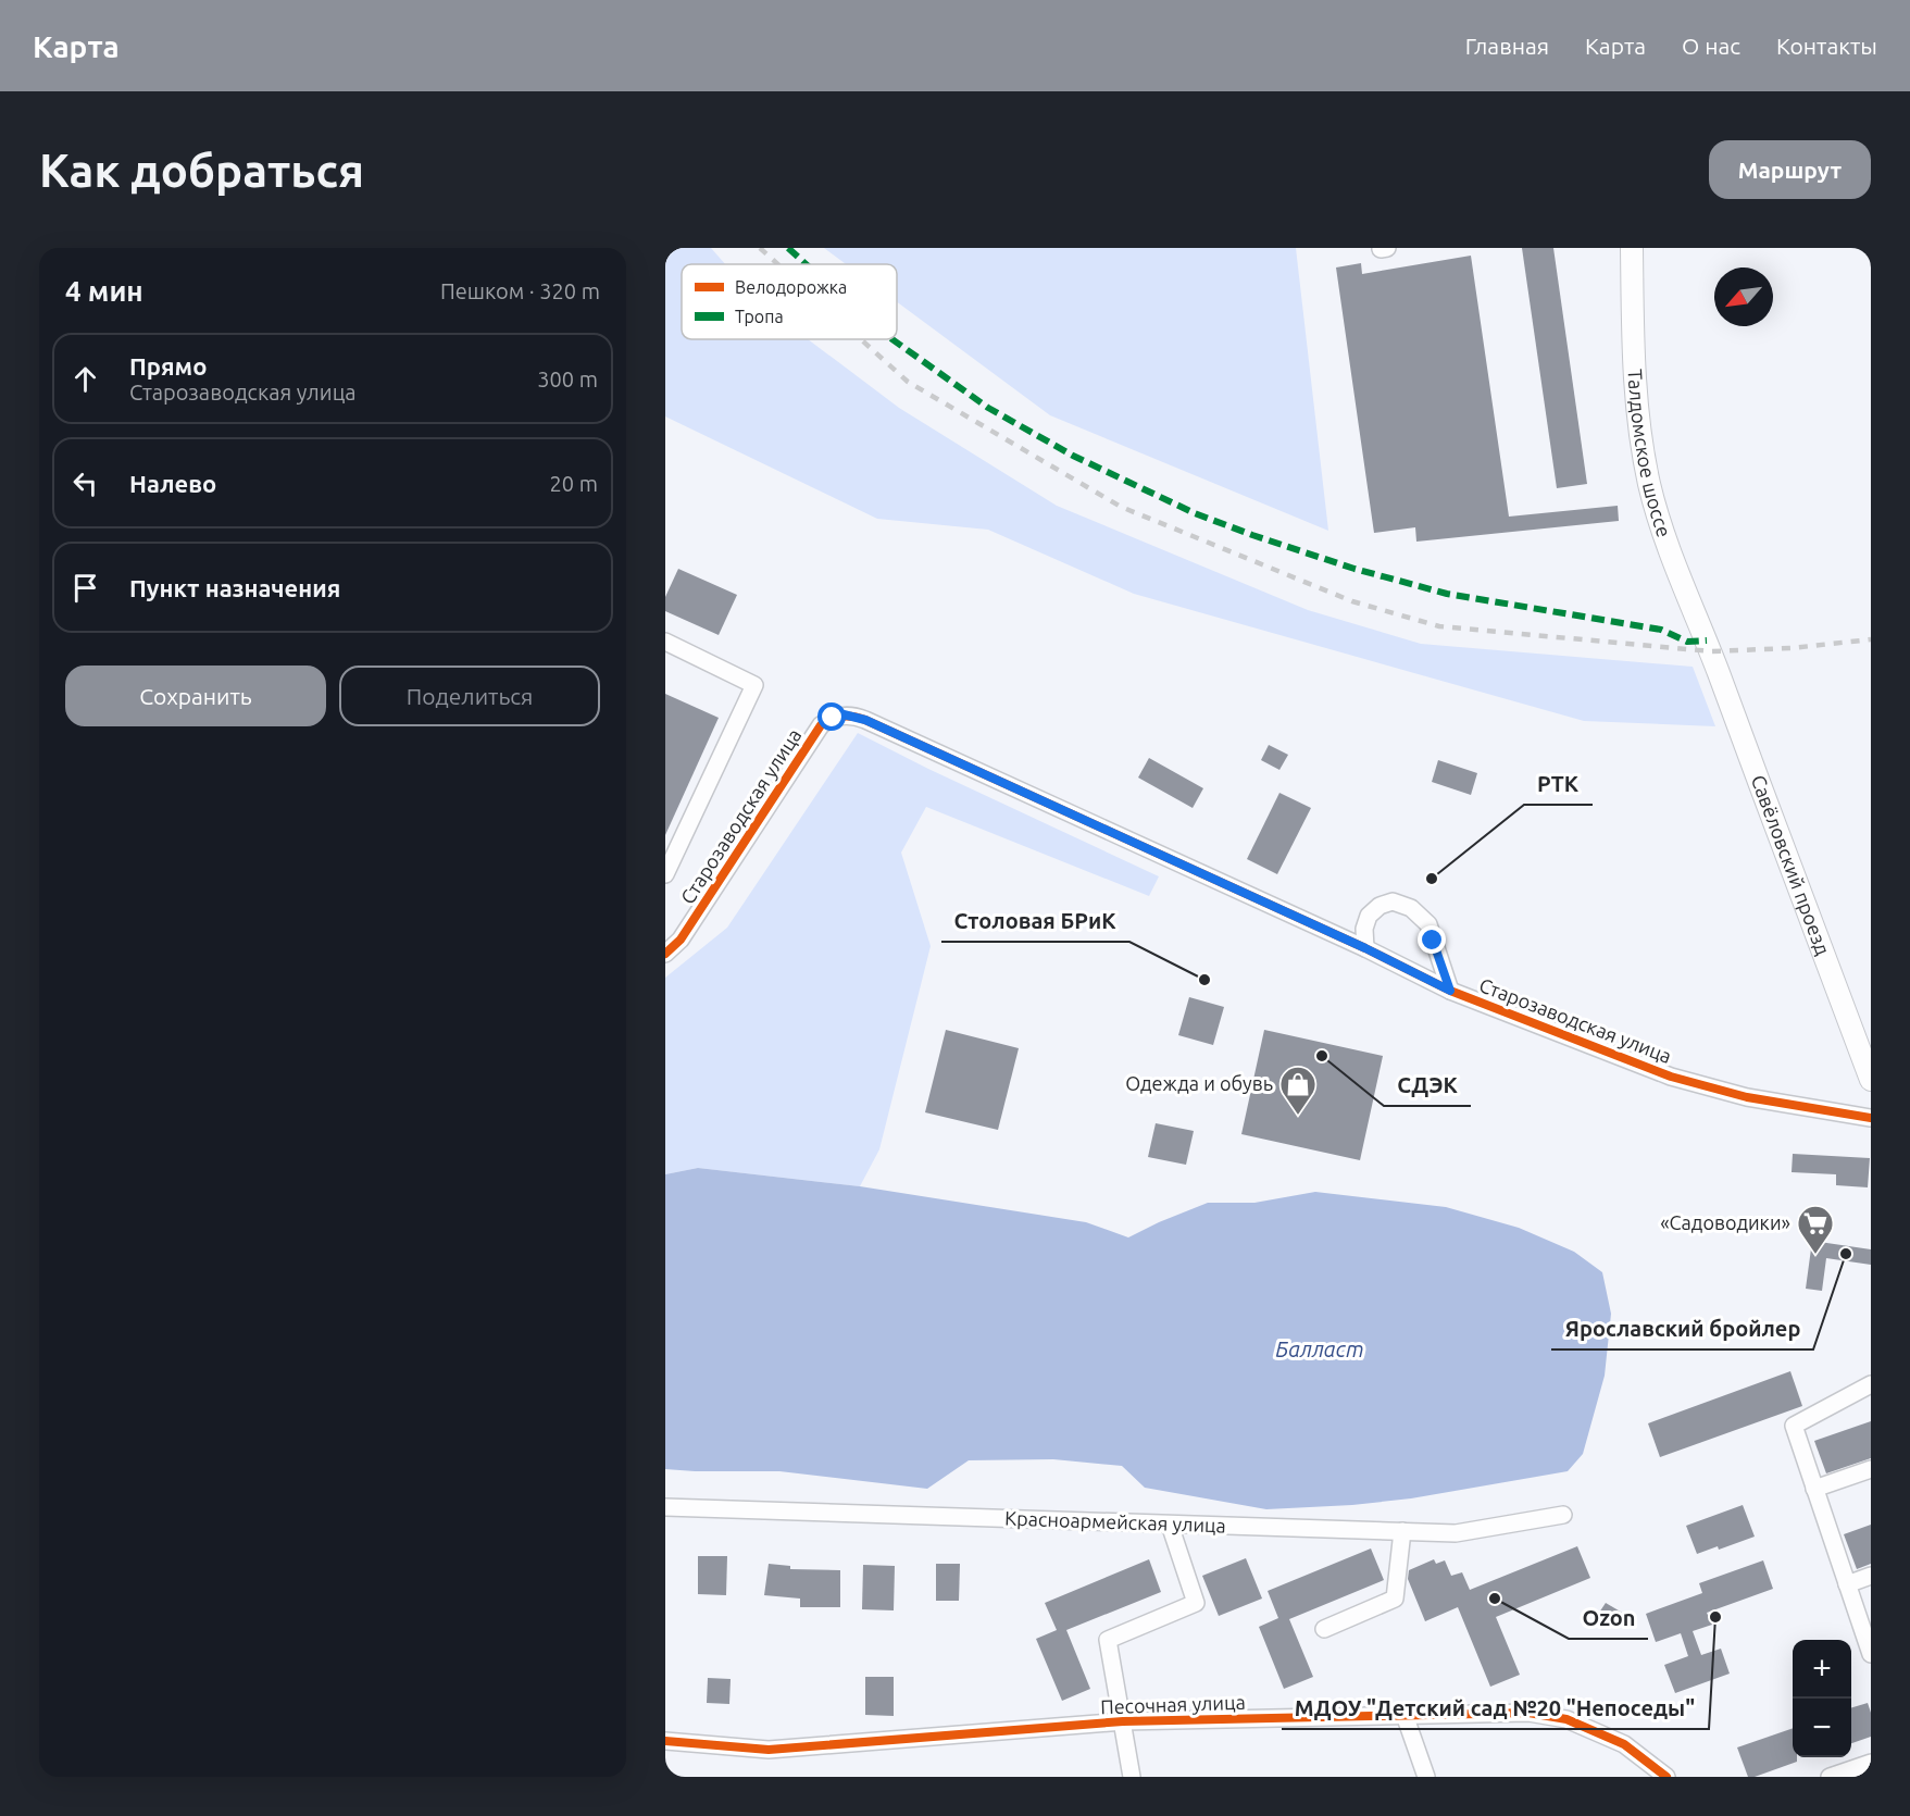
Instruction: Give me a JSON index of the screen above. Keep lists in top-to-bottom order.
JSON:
{
  "streets": {
    "main road": ["Талдомское шоссе", "Савёловский проезд"],
    "street": ["Старозаводская улица", "Красноармейская улица", "Песочная улица"]
  },
  "crossings": [
    ["Талдомское шоссе", "Савёловский проезд"]
  ],
  "water": ["Балласт"],
  "places": {
    "other": [
      "РТК",
      "Столовая БРиК",
      "СДЭК",
      "Ярославский бройлер",
      "Ozon",
      "МДОУ \"Детский сад №20 \"Непоседы\""
    ],
    "shop": ["Одежда и обувь"],
    "supermarket": ["«Садоводики»"]
  },
  "legend": ["Велодорожка", "Тропа"],
  "north": "bottom left",
  "page": {
    "header": "Карта",
    "nav": [
      "Главная",
      "Карта",
      "О нас",
      "Контакты"
    ],
    "buttons": [
      "Маршрут",
      ["Сохранить", "Поделиться"]
    ],
    "title": "Как добраться",
    "heading": ["4 мин", "Пешком · 320 m"],
    "list": [
      ["Прямо", "Старозаводская улица", "300 m"],
      ["Налево", "20 m"],
      "Пункт назначения"
    ],
    "map_buttons": ["+", "−"]
  }
}
